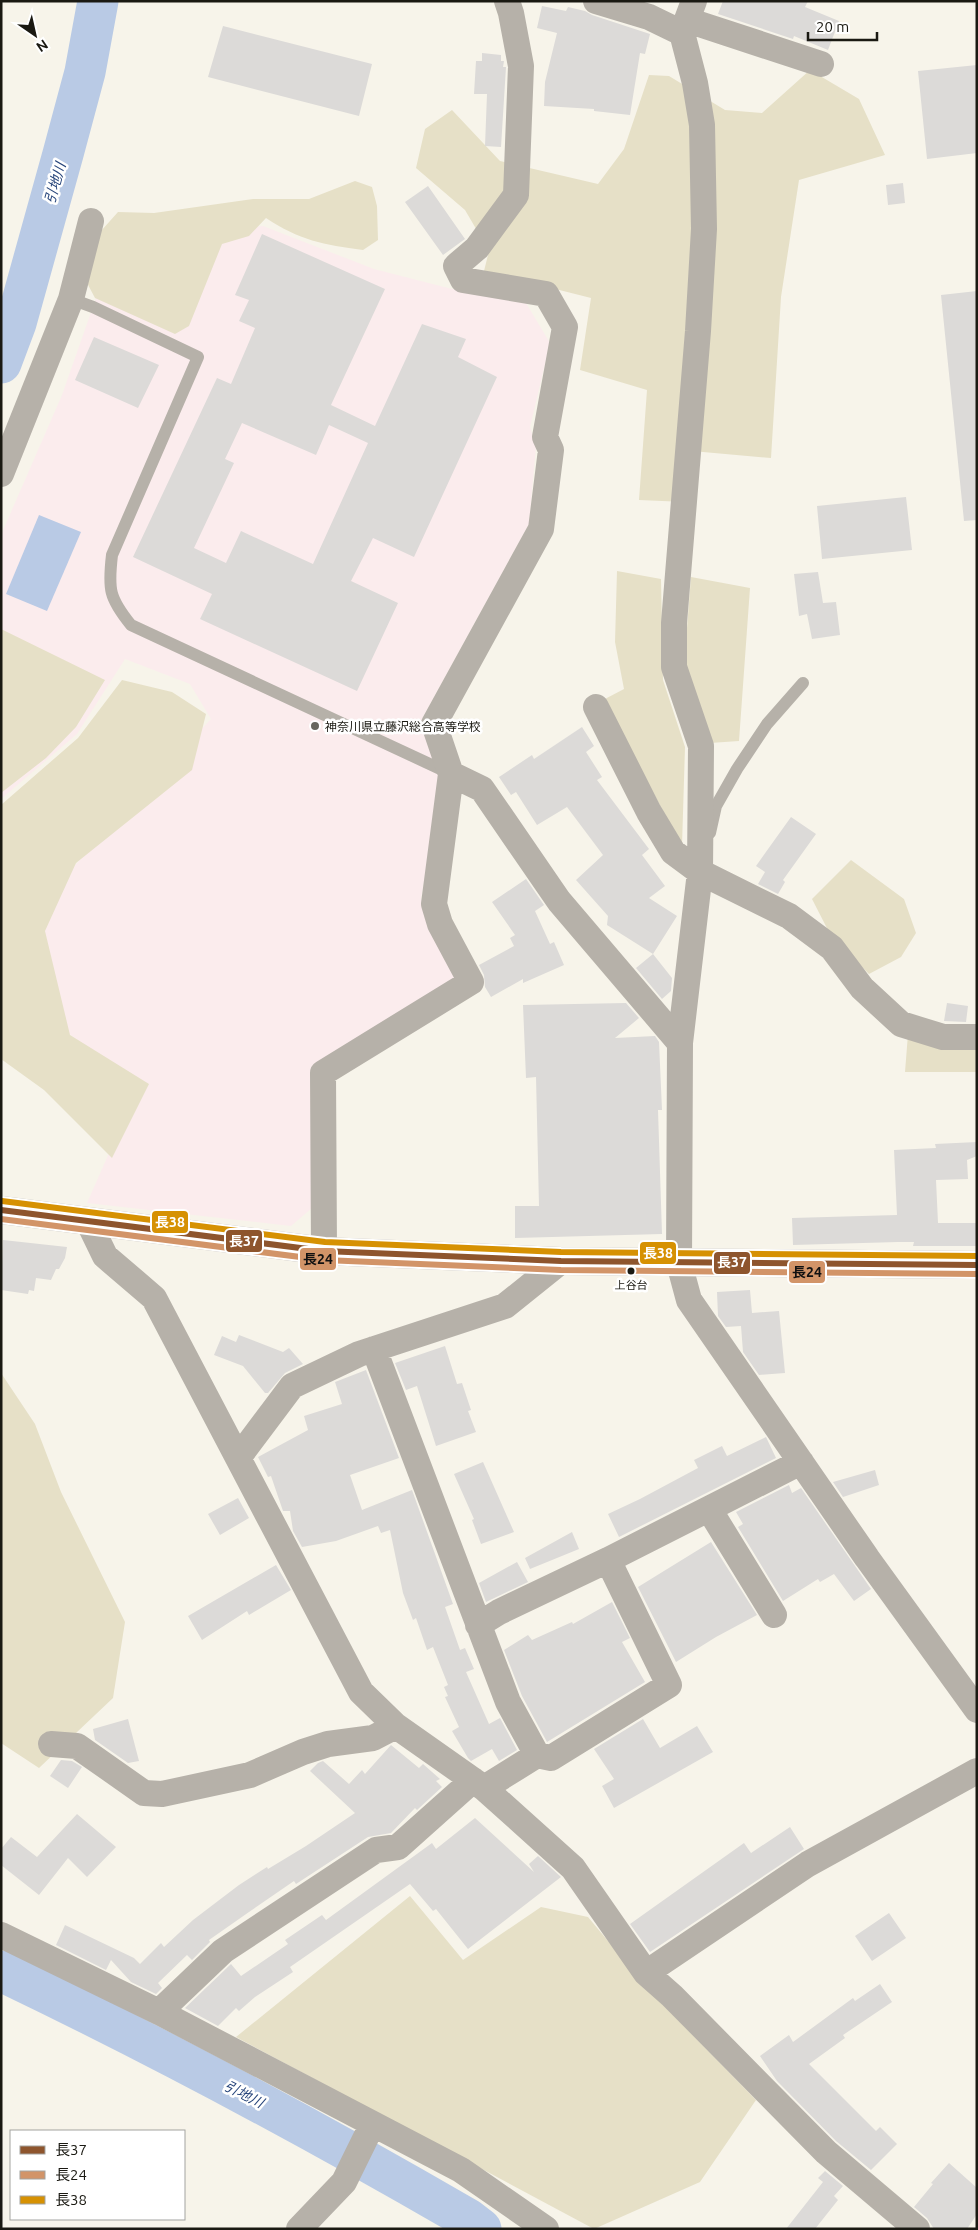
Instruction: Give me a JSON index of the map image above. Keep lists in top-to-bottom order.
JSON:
{
  "water": ["引地川"],
  "places": ["神奈川県立藤沢総合高等学校", "上谷台"],
  "lines": ["transit line 長38", "transit line 長37", "transit line 長24"],
  "legend": ["長37", "長24", "長38"],
  "scale_bar": "20 m",
  "north": "bottom right"
}
